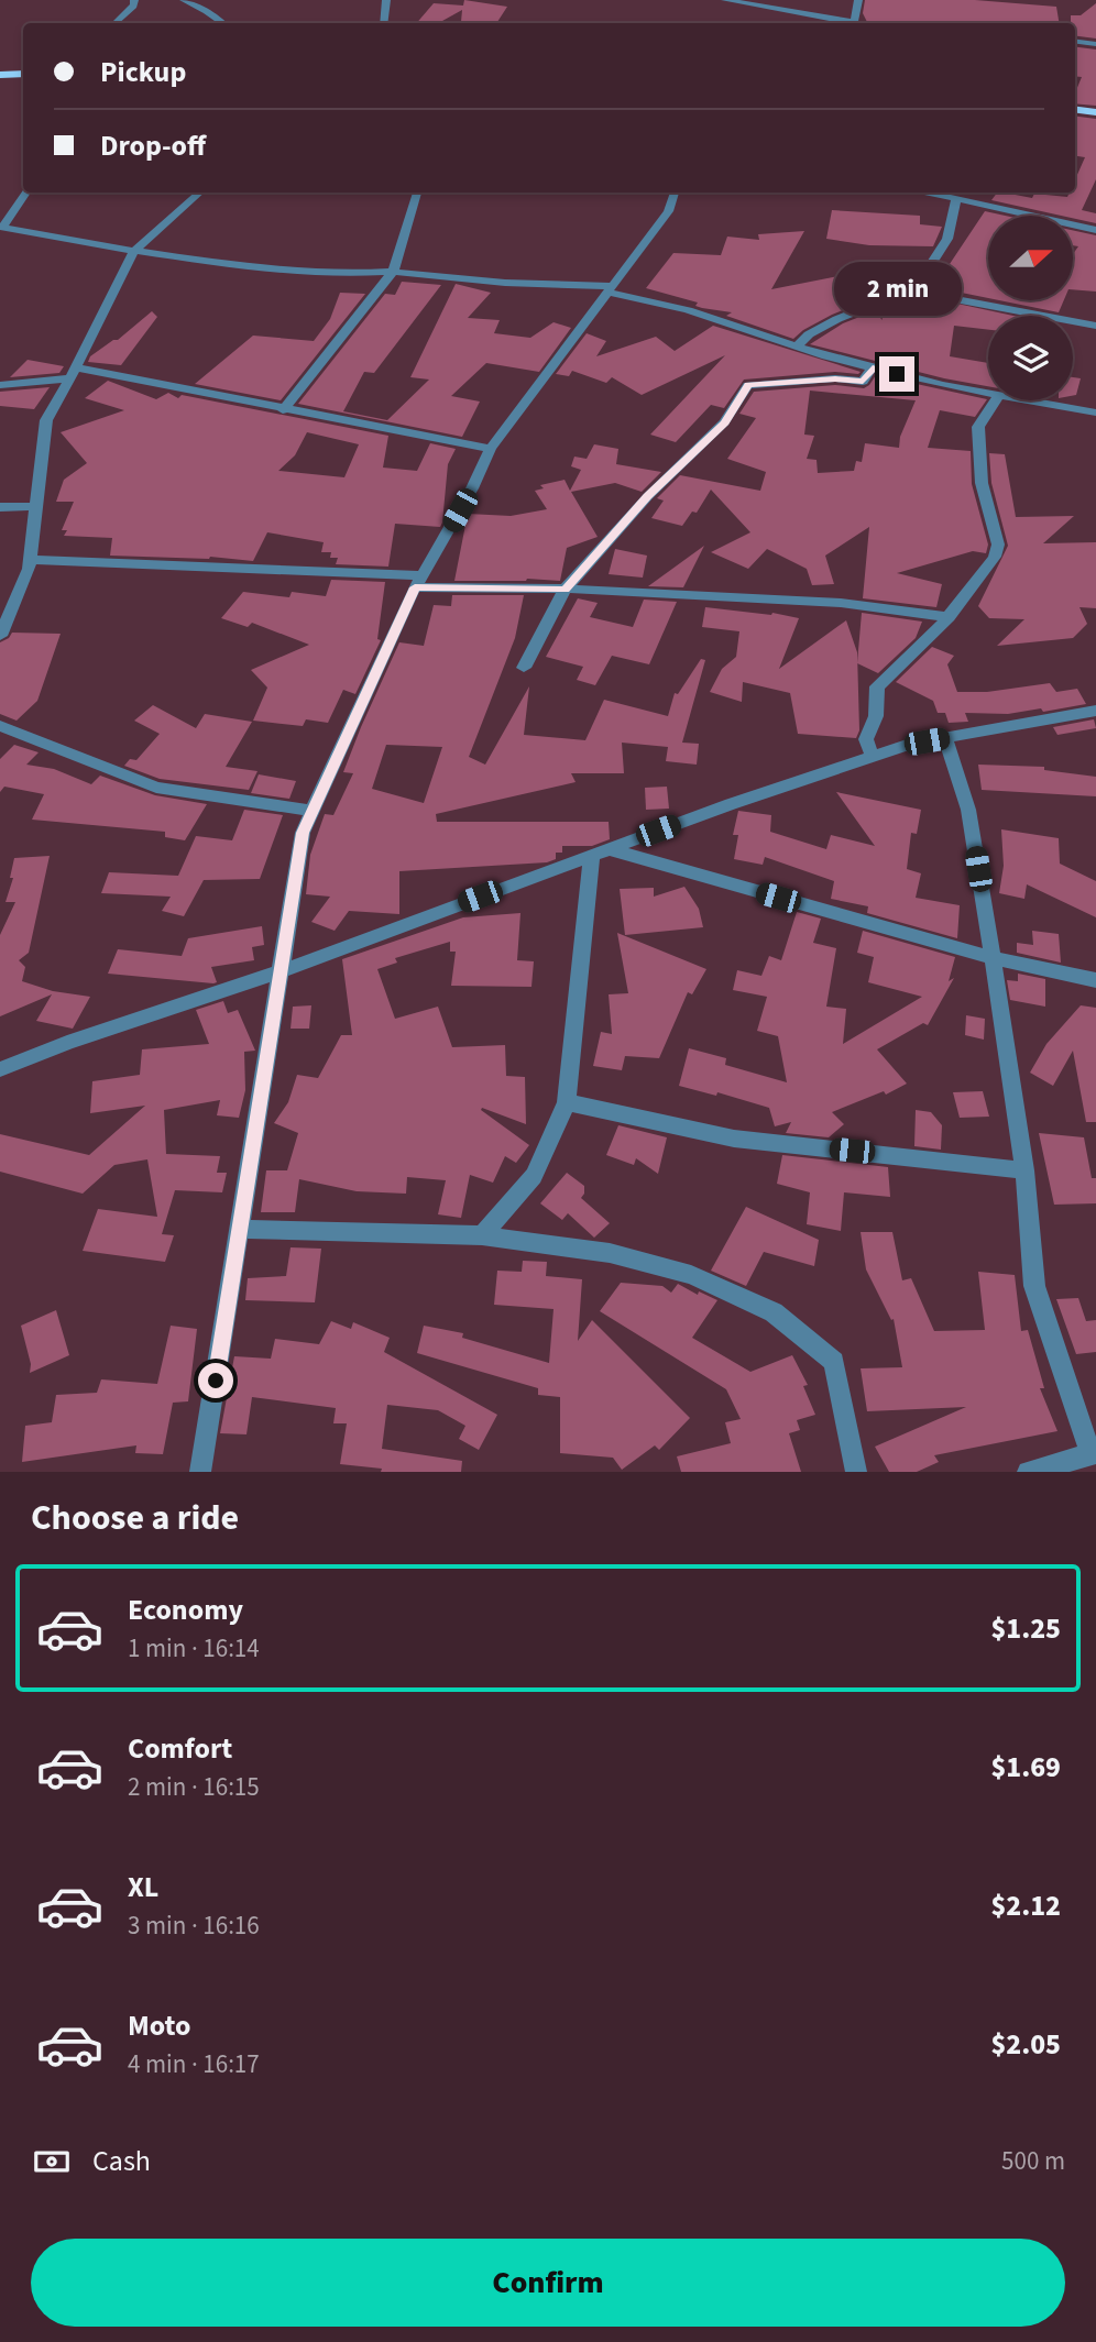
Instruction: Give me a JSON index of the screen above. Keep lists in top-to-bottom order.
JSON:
{
  "north": "right",
  "page": {
    "banner": ["Pickup", "Drop-off"],
    "bubble": "2 min",
    "heading": "Choose a ride",
    "list": [
      {
        "name": "Economy",
        "note": "1 min · 16:14",
        "value": "$1.25"
      },
      {
        "name": "Comfort",
        "note": "2 min · 16:15",
        "value": "$1.69"
      },
      {
        "name": "XL",
        "note": "3 min · 16:16",
        "value": "$2.12"
      },
      {
        "name": "Moto",
        "note": "4 min · 16:17",
        "value": "$2.05"
      }
    ],
    "pay": ["Cash", "500 m"],
    "buttons": "Confirm"
  }
}
